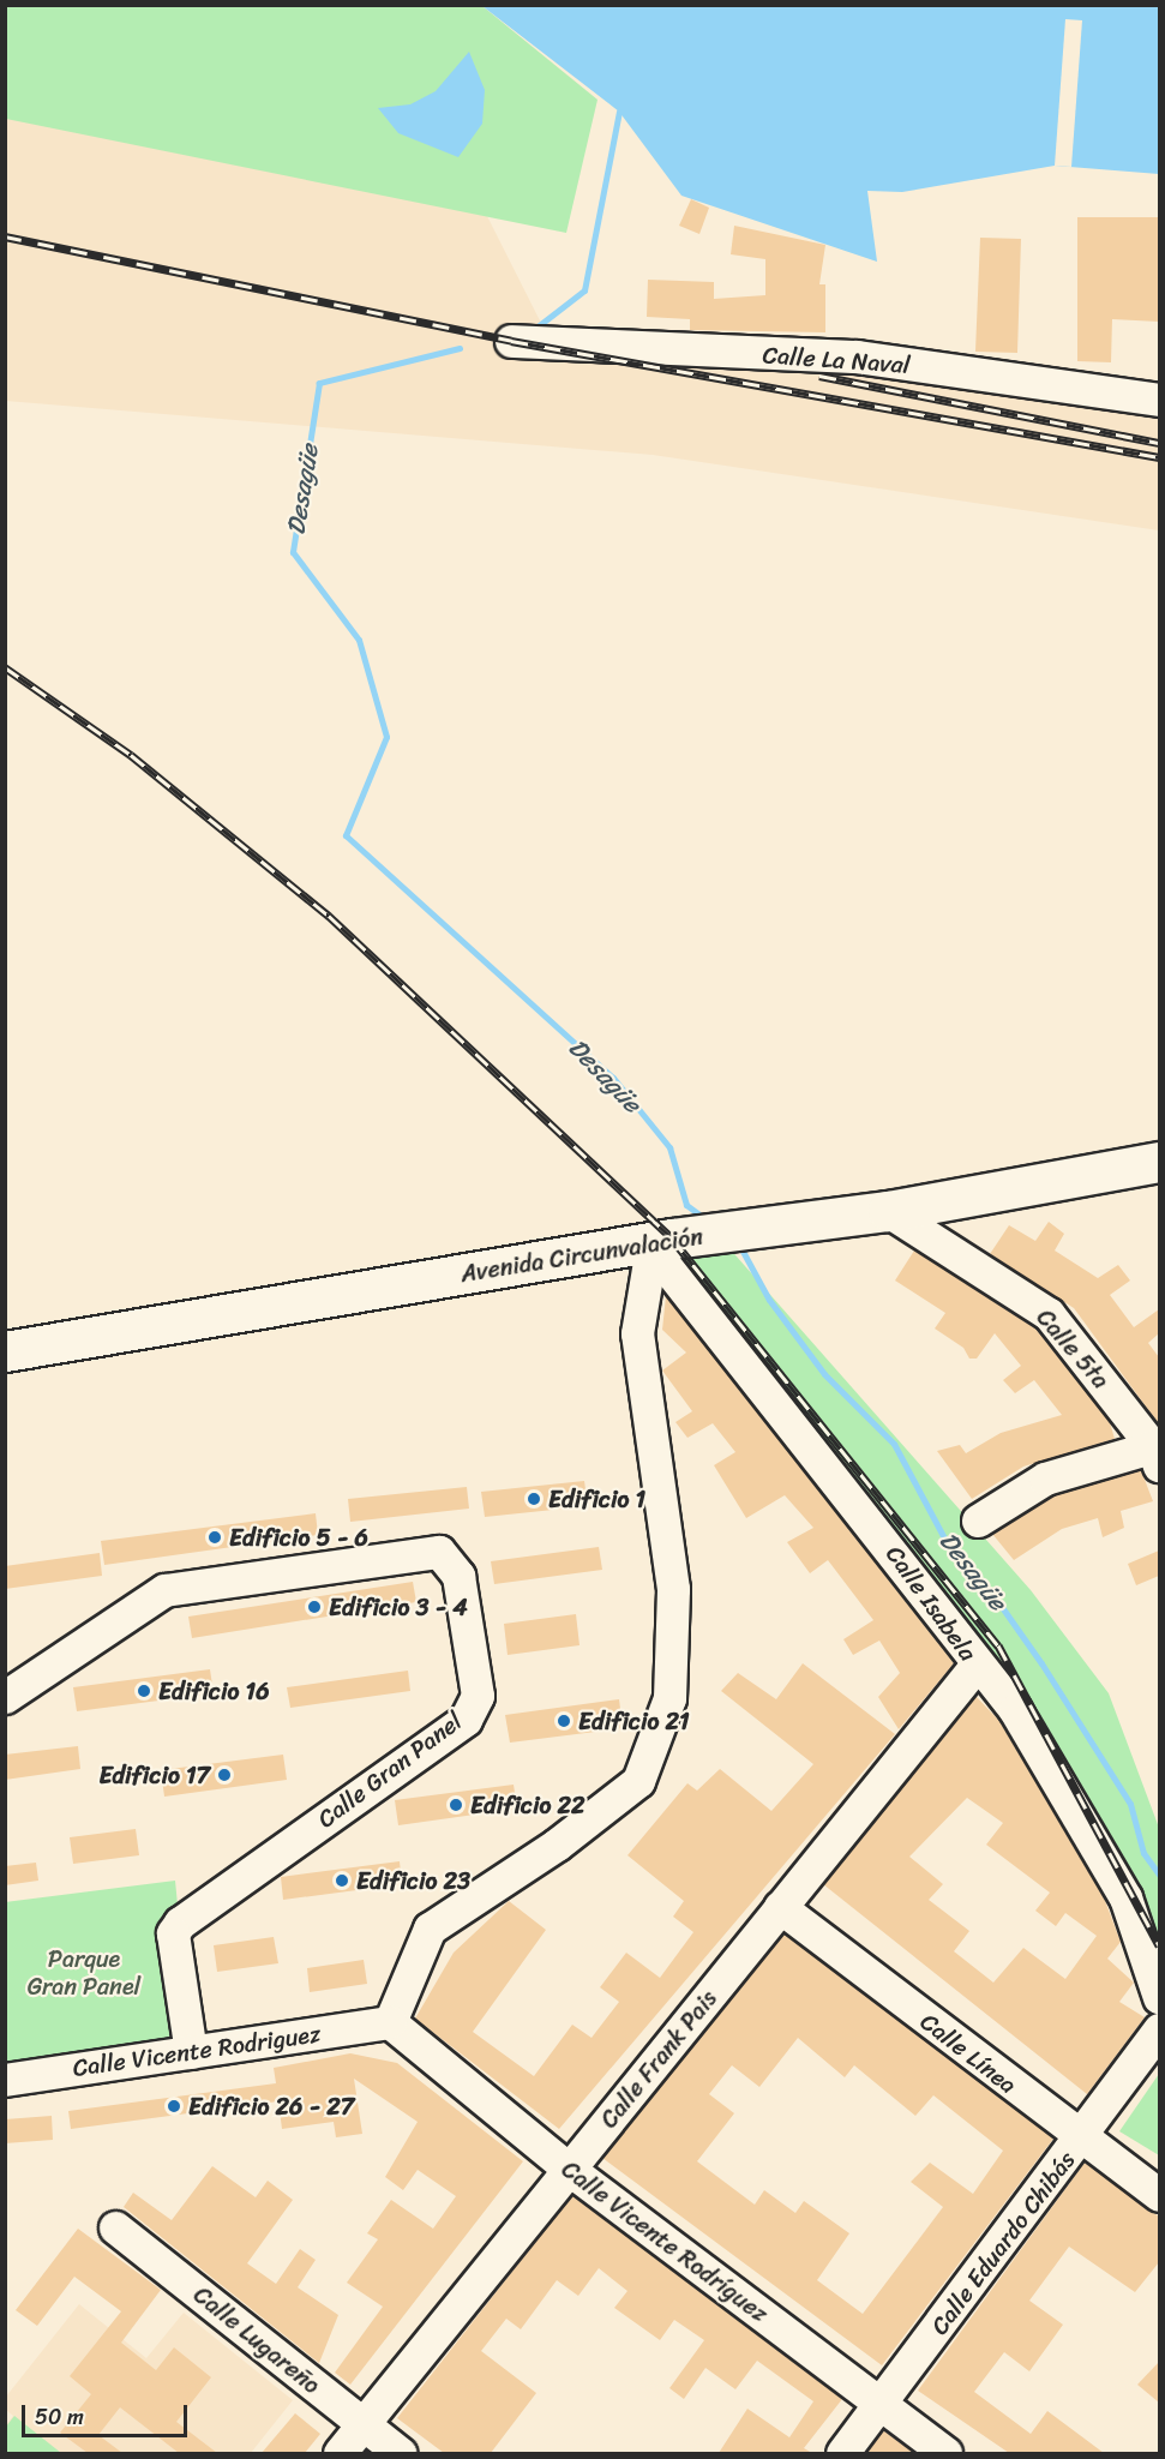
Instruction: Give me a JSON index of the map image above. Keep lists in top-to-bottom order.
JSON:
{
  "streets": {
    "highway": ["Avenida Circunvalación"],
    "street": [
      "Calle La Naval",
      "Calle 5ta",
      "Calle Isabela",
      "Calle Gran Panel",
      "Calle Vicente Rodriguez",
      "Calle Línea",
      "Calle Frank Pais",
      "Calle Vicente Rodríguez",
      "Calle Eduardo Chibás",
      "Calle Lugareño"
    ]
  },
  "crossings": [
    ["Avenida Circunvalación", "Calle 5ta"],
    ["Avenida Circunvalación", "Calle Isabela"],
    ["Calle Isabela", "Calle Frank Pais"],
    ["Calle Gran Panel", "Calle Vicente Rodriguez"],
    ["Calle Vicente Rodriguez", "Calle Vicente Rodríguez"],
    ["Calle Línea", "Calle Frank Pais"],
    ["Calle Línea", "Calle Eduardo Chibás"],
    ["Calle Frank Pais", "Calle Vicente Rodríguez"],
    ["Calle Frank Pais", "Calle Lugareño"],
    ["Calle Vicente Rodríguez", "Calle Eduardo Chibás"]
  ],
  "water": ["Desagüe"],
  "parks": ["Parque Gran Panel"],
  "places": [
    "Edificio 1",
    "Edificio 5 - 6",
    "Edificio 3 - 4",
    "Edificio 16",
    "Edificio 21",
    "Edificio 17",
    "Edificio 22",
    "Edificio 23",
    "Edificio 26 - 27"
  ],
  "scale_bar": "50 m"
}
